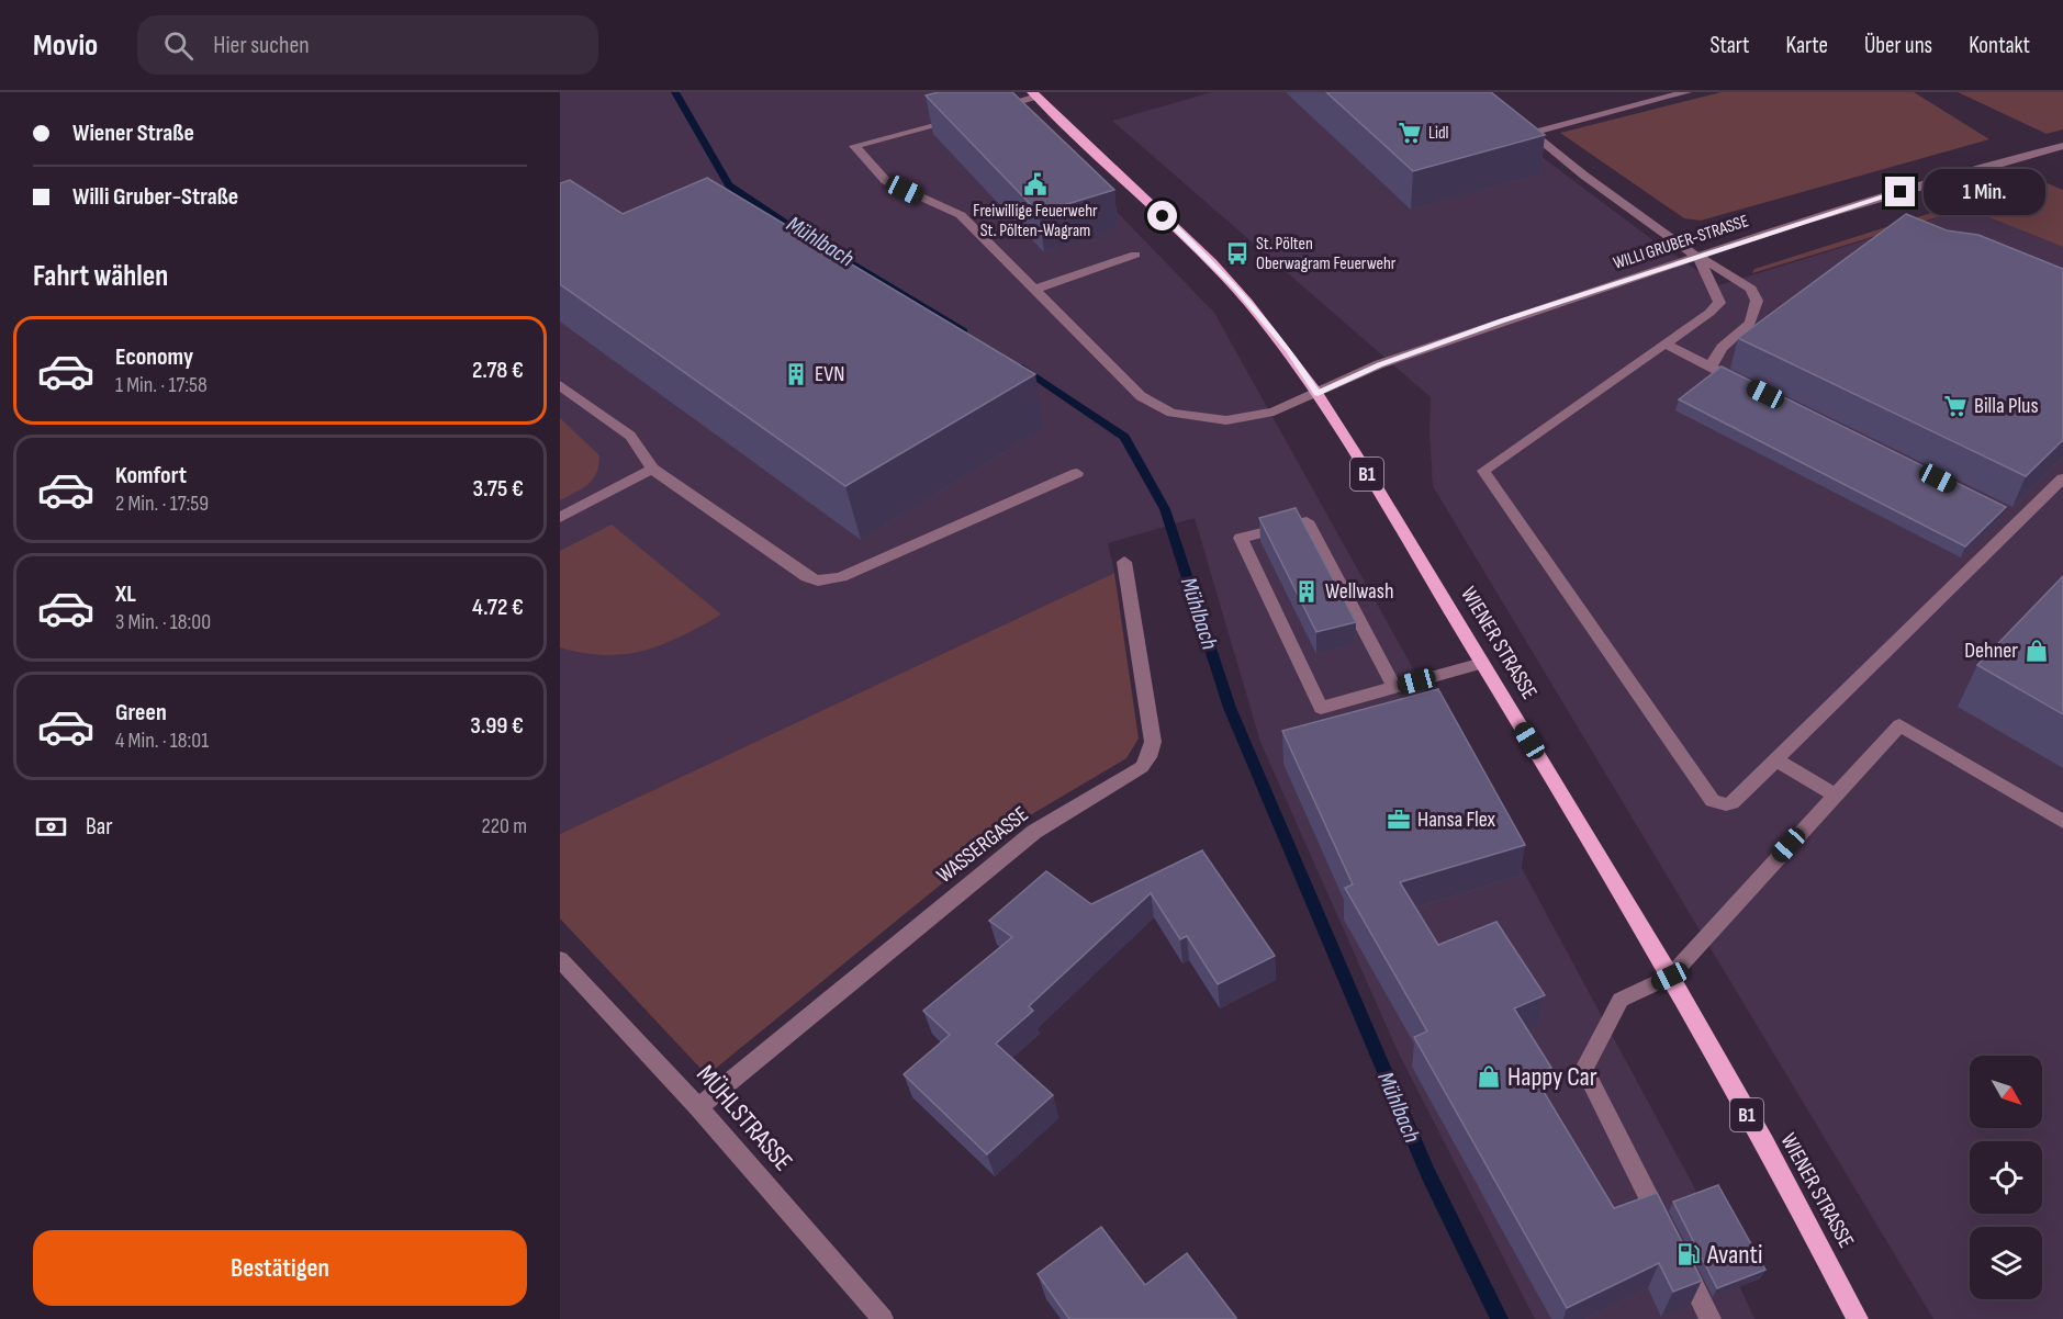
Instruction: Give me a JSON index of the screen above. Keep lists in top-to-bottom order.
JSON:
{
  "streets": {
    "main road": ["B1", "WIENER STRASSE"],
    "street": ["WILLI GRUBER-STRASSE", "WASSERGASSE", "MÜHLSTRASSE"]
  },
  "crossings": [
    ["WILLI GRUBER-STRASSE", "WIENER STRASSE"],
    ["WASSERGASSE", "MÜHLSTRASSE"]
  ],
  "water": ["Mühlbach"],
  "places": {
    "supermarket": ["Lidl", "Billa Plus"],
    "public building": ["Freiwillige Feuerwehr St. Pölten-Wagram"],
    "bus stop": ["St. Pölten Oberwagram Feuerwehr"],
    "building": ["EVN", "Wellwash"],
    "shop": ["Dehner", "Happy Car"],
    "office": ["Hansa Flex"],
    "fuel station": ["Avanti"]
  },
  "north": "bottom right",
  "page": {
    "header": "Movio",
    "search": "Hier suchen",
    "nav": [
      "Start",
      "Karte",
      "Über uns",
      "Kontakt"
    ],
    "banner": ["Wiener Straße", "Willi Gruber-Straße"],
    "bubble": "1 Min.",
    "heading": "Fahrt wählen",
    "list": [
      {
        "name": "Economy",
        "note": "1 Min. · 17:58",
        "value": "2.78 €"
      },
      {
        "name": "Komfort",
        "note": "2 Min. · 17:59",
        "value": "3.75 €"
      },
      {
        "name": "XL",
        "note": "3 Min. · 18:00",
        "value": "4.72 €"
      },
      {
        "name": "Green",
        "note": "4 Min. · 18:01",
        "value": "3.99 €"
      }
    ],
    "pay": ["Bar", "220 m"],
    "buttons": "Bestätigen"
  }
}
